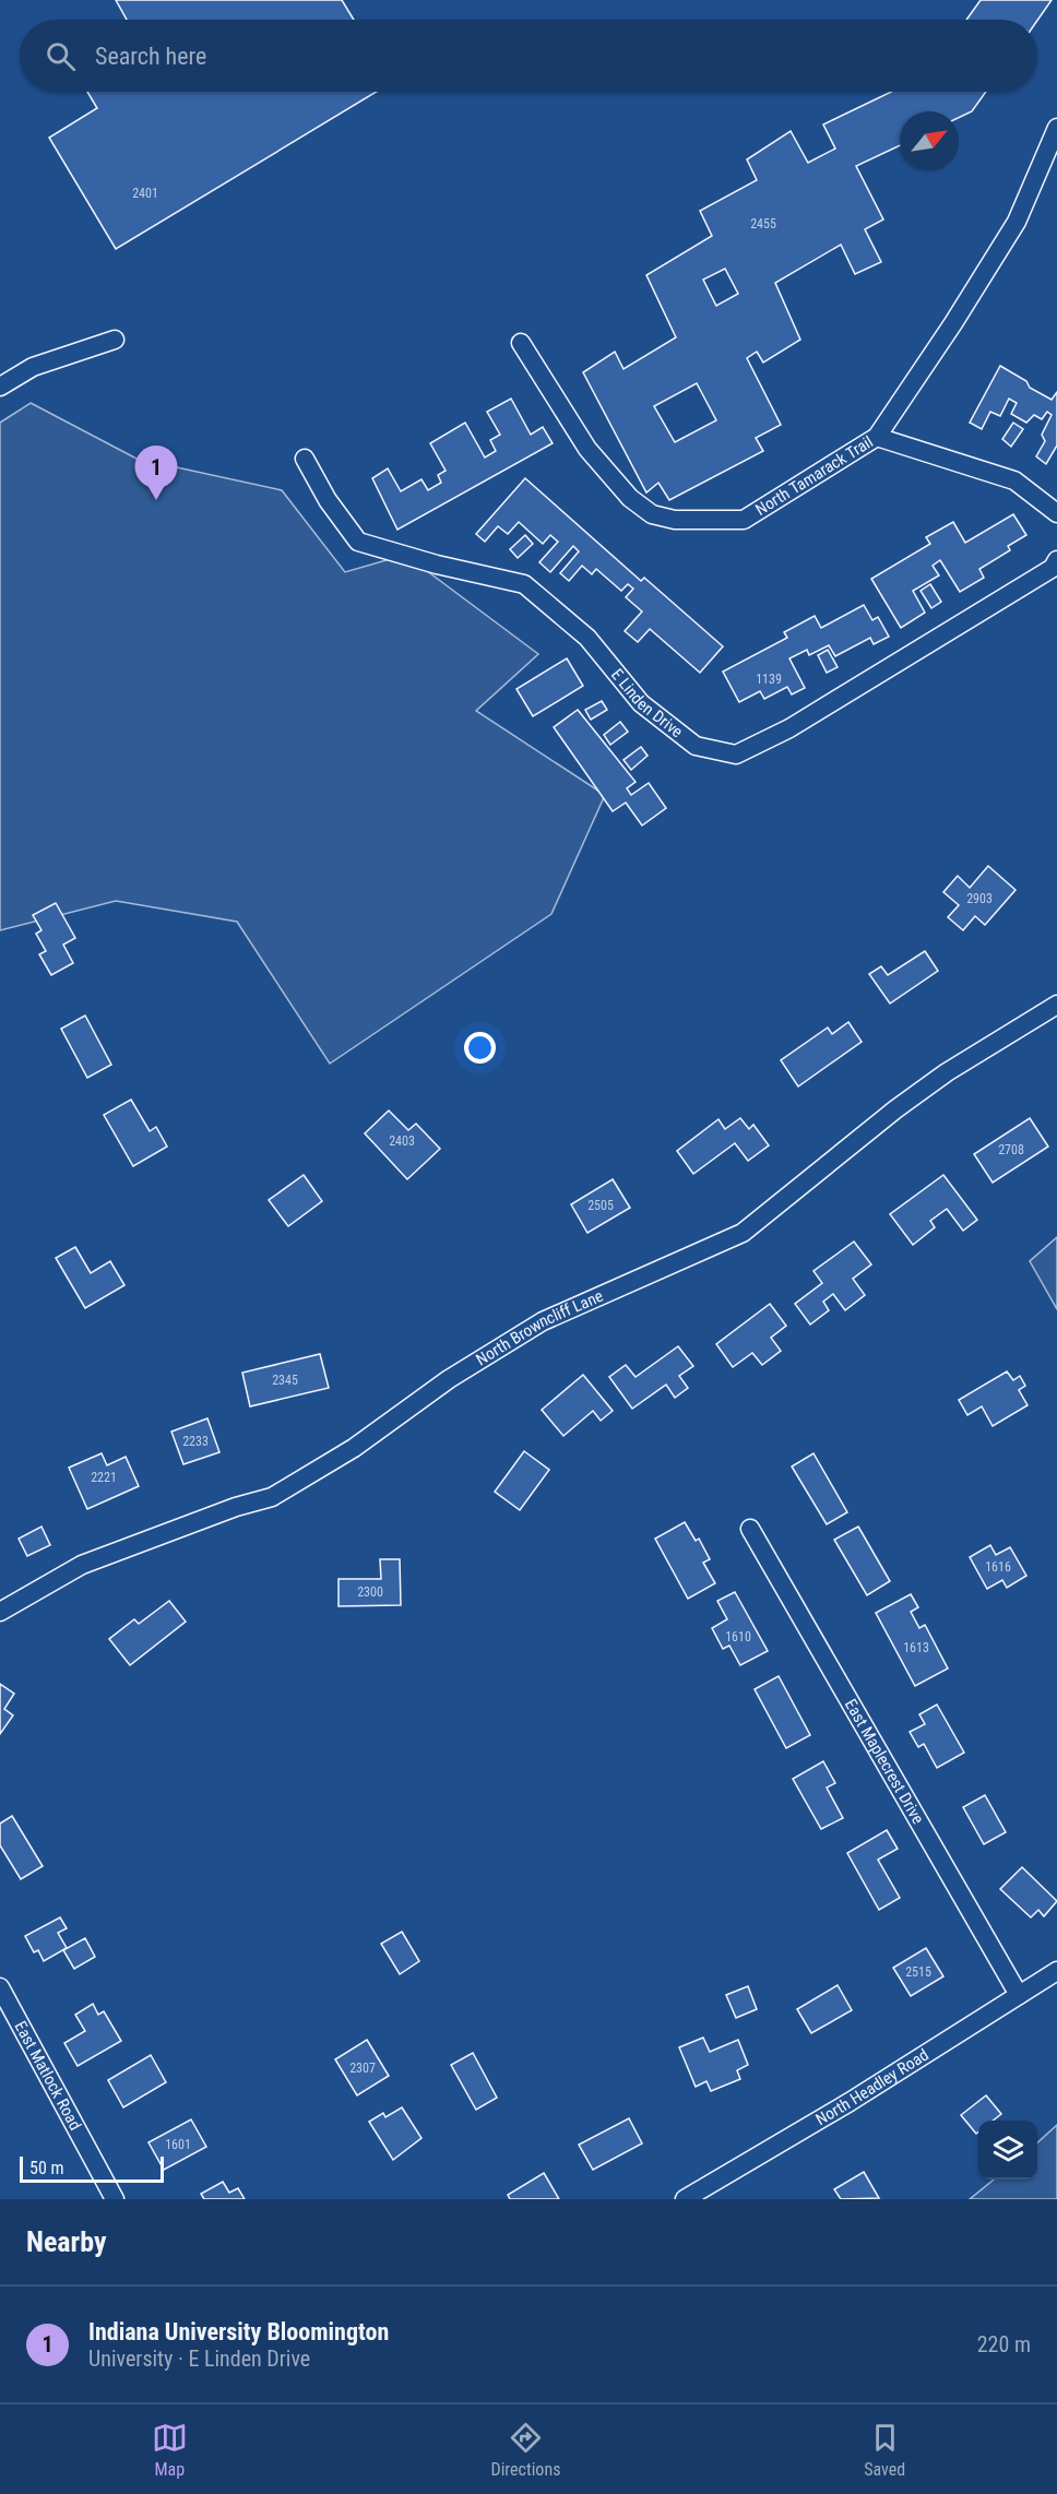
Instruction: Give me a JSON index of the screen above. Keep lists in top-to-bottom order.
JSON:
{
  "streets": {
    "street": [
      "North Tamarack Trail",
      "E Linden Drive",
      "North Browncliff Lane",
      "East Maplecrest Drive",
      "East Matlock Road",
      "North Headley Road"
    ]
  },
  "crossings": [
    ["East Maplecrest Drive", "North Headley Road"]
  ],
  "house_numbers": [
    "2401",
    "2455",
    "1139",
    "2903",
    "2403",
    "2708",
    "2505",
    "2345",
    "2233",
    "2221",
    "1616",
    "2300",
    "1610",
    "1613",
    "2515",
    "2307",
    "1601"
  ],
  "scale_bar": "50 m",
  "north": "top right",
  "page": {
    "search": "Search here",
    "pins": "1",
    "scale": "50 m",
    "heading": "Nearby",
    "list": [
      {
        "mark": "1",
        "name": "Indiana University Bloomington",
        "note": "University · E Linden Drive",
        "value": "220 m"
      }
    ],
    "nav": ["Map", "Directions", "Saved"]
  }
}
